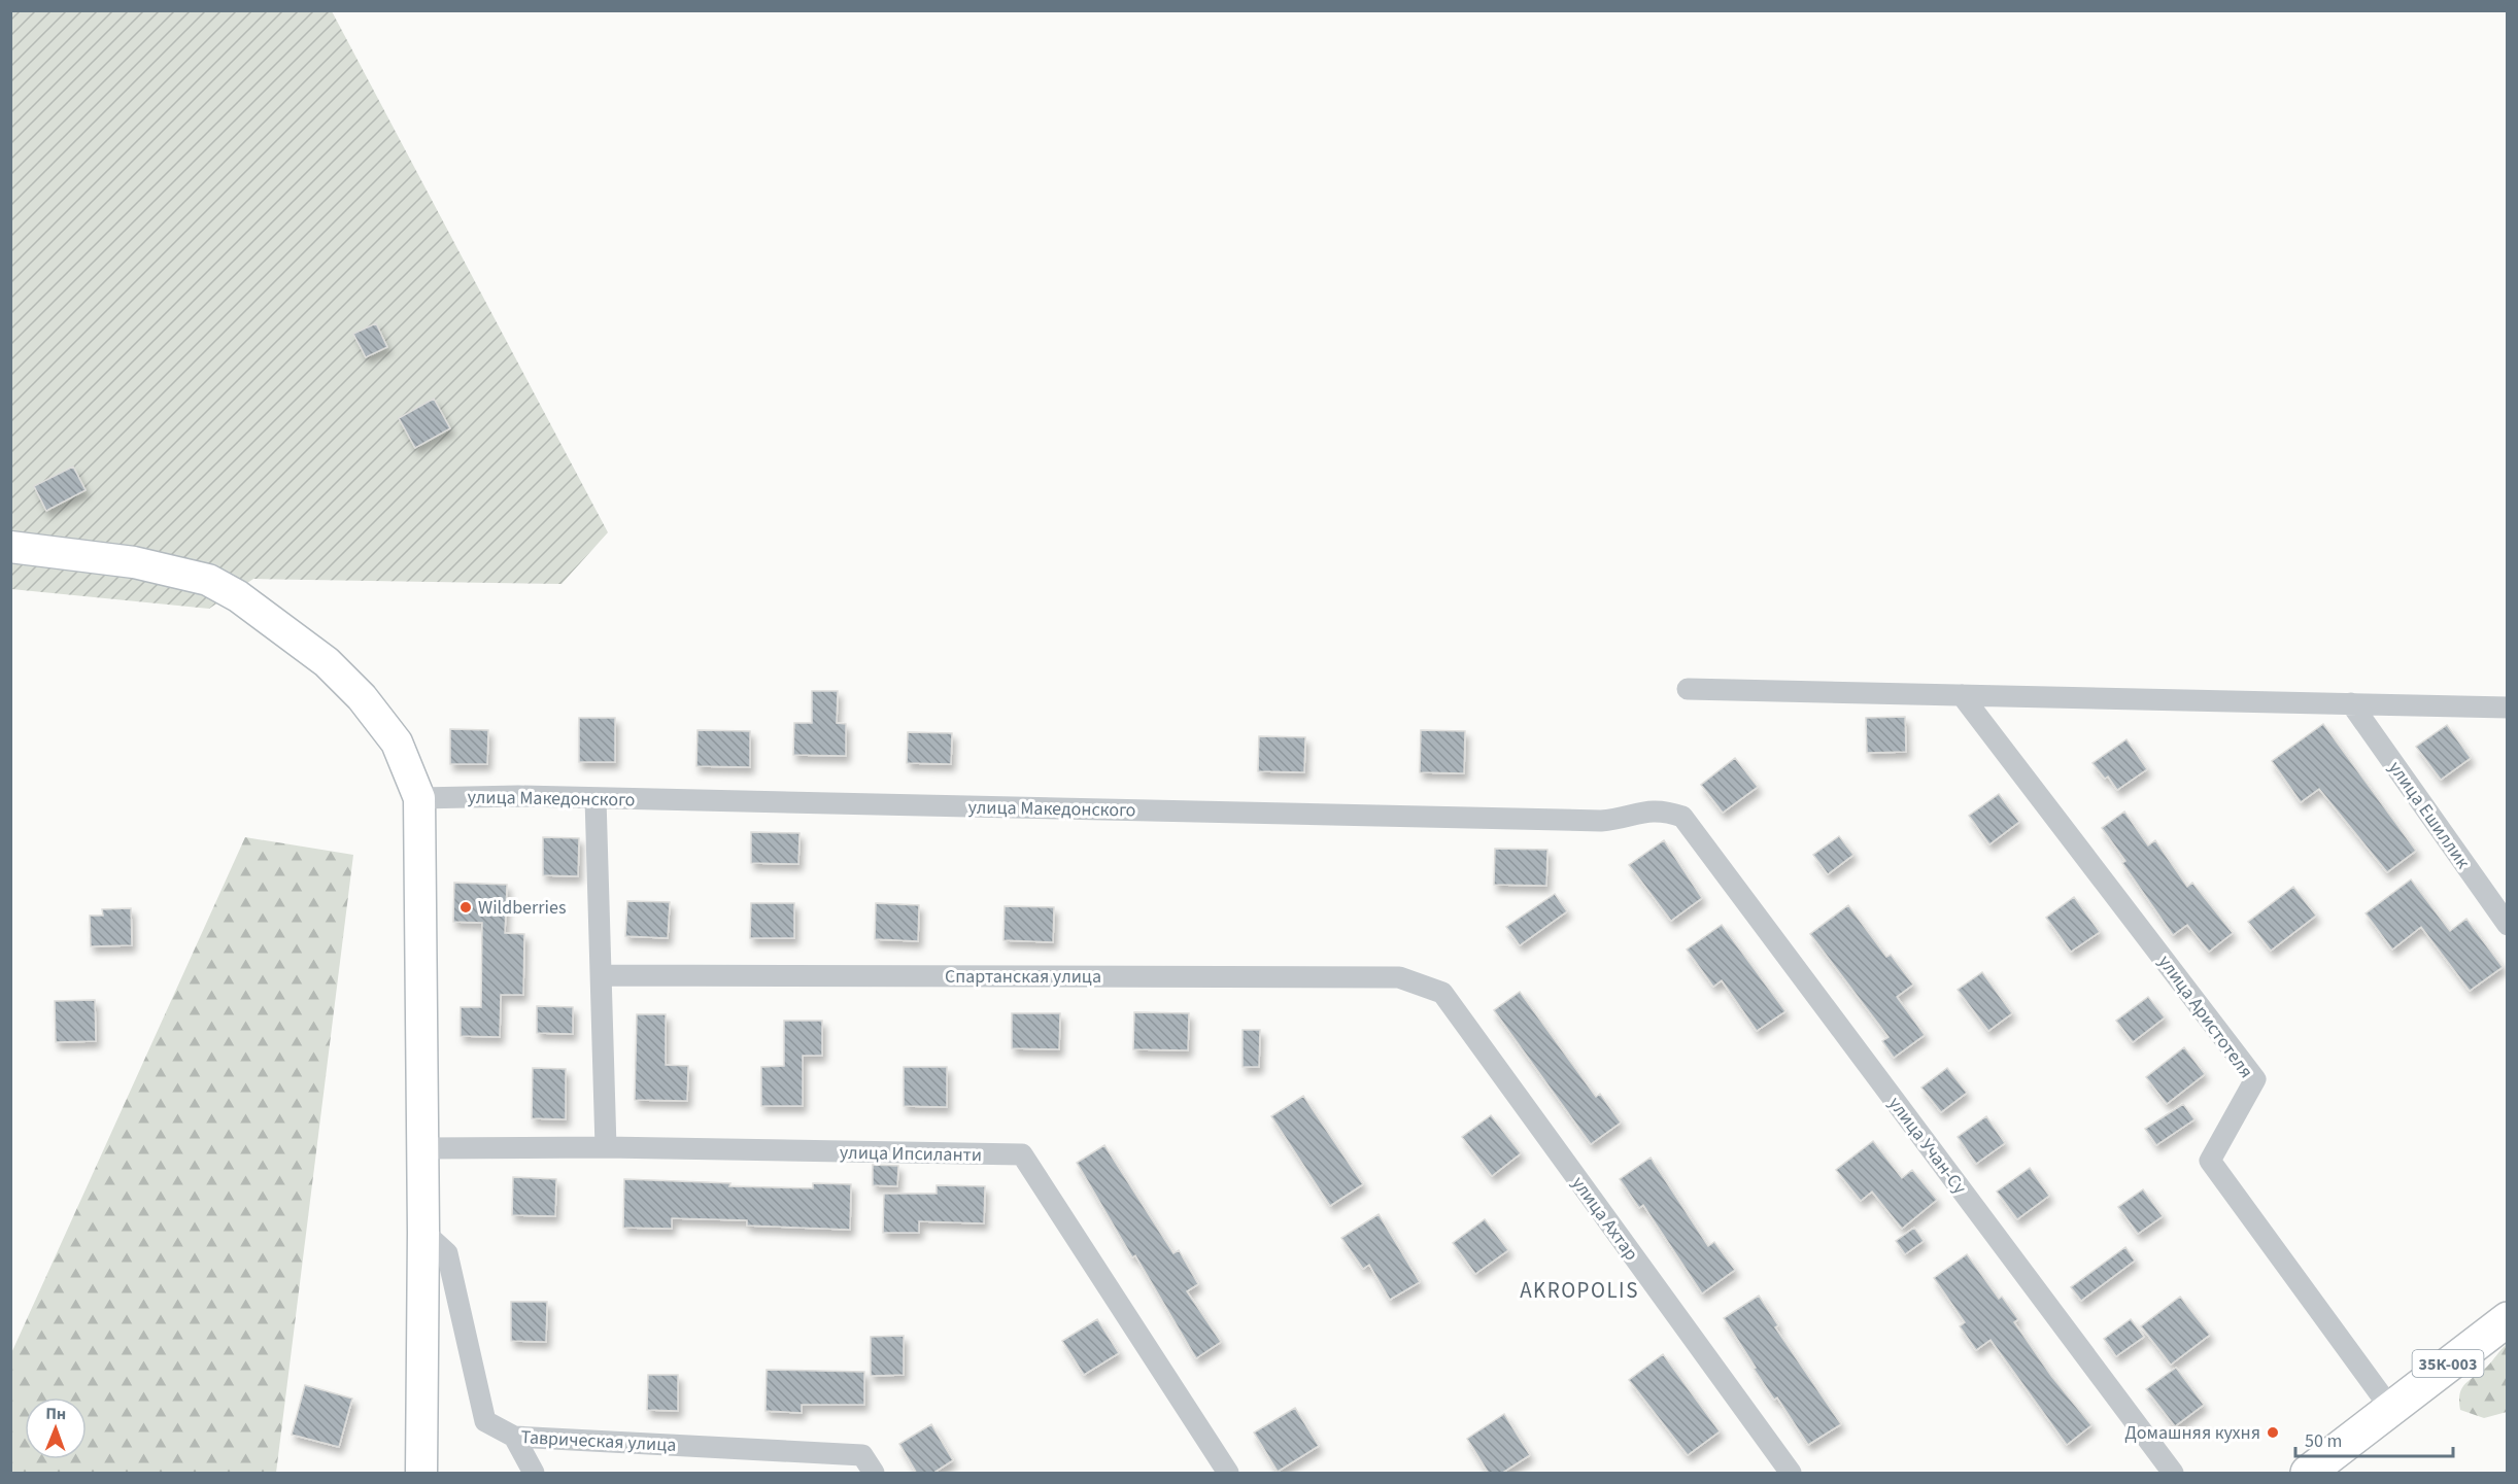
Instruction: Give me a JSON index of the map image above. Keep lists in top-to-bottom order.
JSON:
{
  "streets": {
    "main road": ["35К-003"],
    "street": [
      "улица Македонского",
      "улица Ешиллик",
      "Спартанская улица",
      "улица Аристотеля",
      "улица Учан-Су",
      "улица Ипсиланти",
      "улица Ахтар",
      "Таврическая улица"
    ]
  },
  "crossings": [
    ["улица Македонского", "улица Учан-Су"],
    ["Спартанская улица", "улица Ахтар"],
    ["улица Аристотеля", "35К-003"]
  ],
  "districts": ["AKROPOLIS"],
  "places": ["Wildberries", "Домашняя кухня"],
  "scale_bar": "50 m",
  "north": "top"
}
